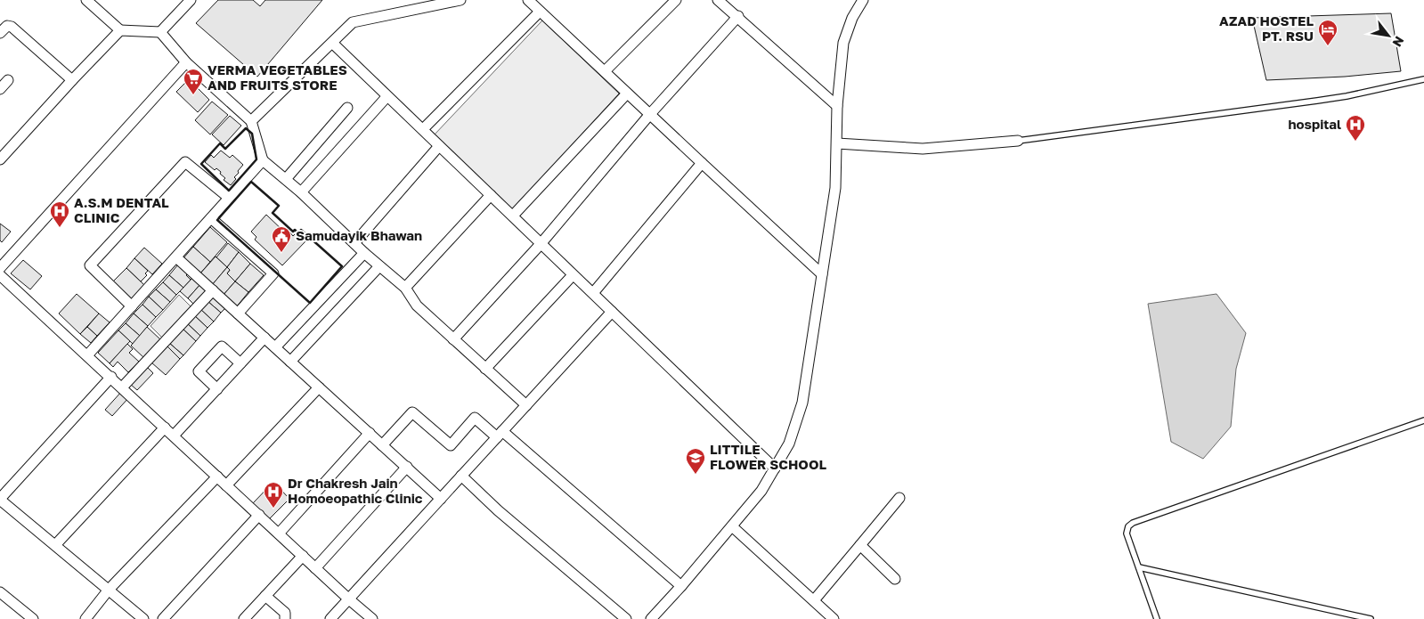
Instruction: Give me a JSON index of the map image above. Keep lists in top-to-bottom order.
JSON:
{
  "places": {
    "hotel": ["AZAD HOSTEL PT. RSU"],
    "supermarket": ["VERMA VEGETABLES AND FRUITS STORE"],
    "hospital": ["hospital", "A.S.M DENTAL CLINIC", "Dr Chakresh Jain Homoeopathic Clinic"],
    "public building": ["Samudayik Bhawan"],
    "school or university": ["LITTILE FLOWER SCHOOL"]
  },
  "north": "bottom right"
}
